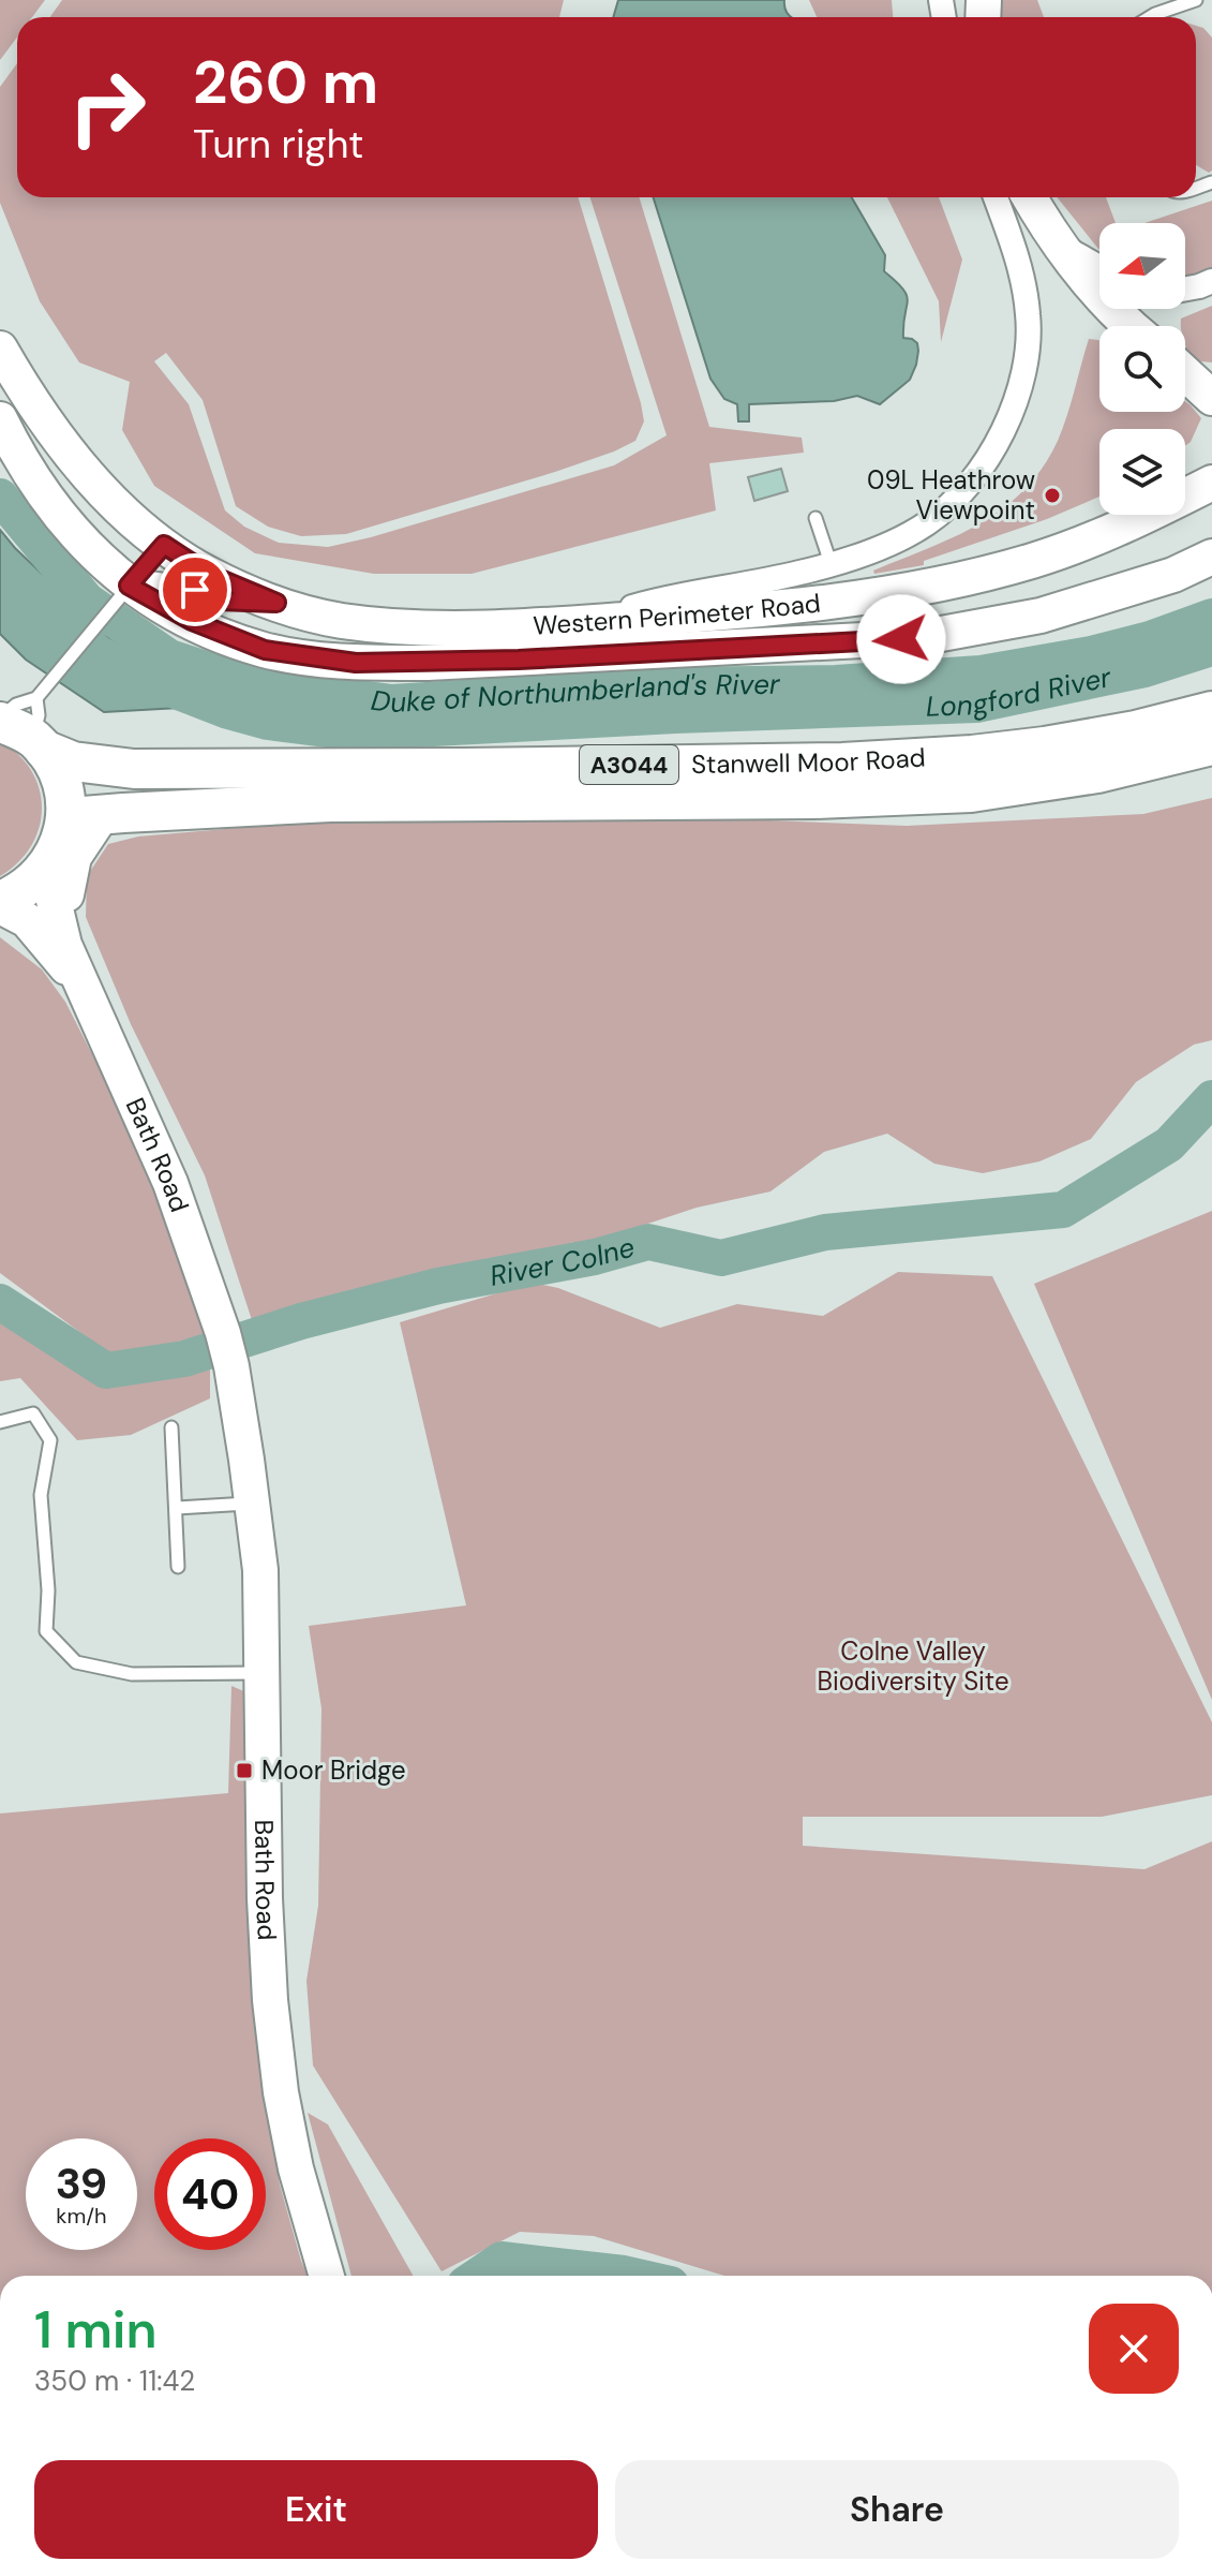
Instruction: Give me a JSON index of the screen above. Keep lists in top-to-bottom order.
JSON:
{
  "streets": {
    "main road": ["Stanwell Moor Road", "A3044"],
    "street": ["Western Perimeter Road", "Bath Road"]
  },
  "crossings": [
    ["Stanwell Moor Road", "Bath Road"]
  ],
  "water": ["Duke of Northumberland's River", "Longford River", "River Colne"],
  "parks": ["Colne Valley Biodiversity Site"],
  "places": {
    "other": ["09L Heathrow Viewpoint"],
    "transit": ["Moor Bridge"]
  },
  "north": "left",
  "page": {
    "turn": ["260 m", "Turn right"],
    "speed": "39 km/h",
    "limit": "40",
    "heading": ["1 min", "350 m · 11:42"],
    "buttons": ["Exit", "Share"]
  }
}
